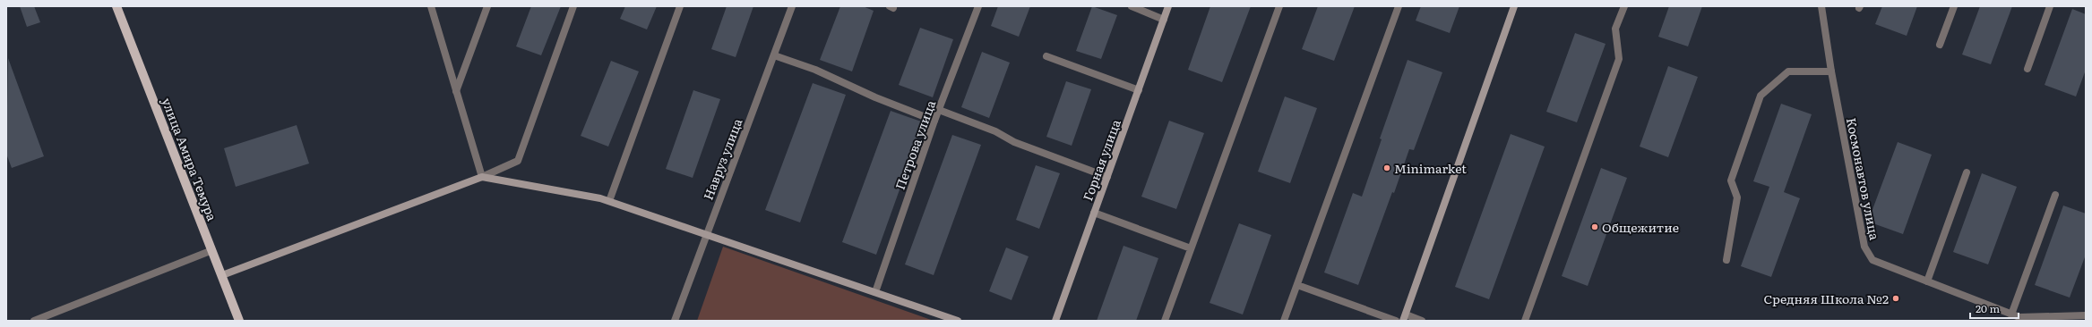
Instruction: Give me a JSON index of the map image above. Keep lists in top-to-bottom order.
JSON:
{
  "streets": {
    "main road": ["улица Амира Темура"],
    "street": [
      "Петрова улица",
      "Навруз улица",
      "Горная улица",
      "Космонавтов улица"
    ]
  },
  "places": ["Minimarket", "Общежитие", "Средняя Школа №2"],
  "scale_bar": "20 m"
}
